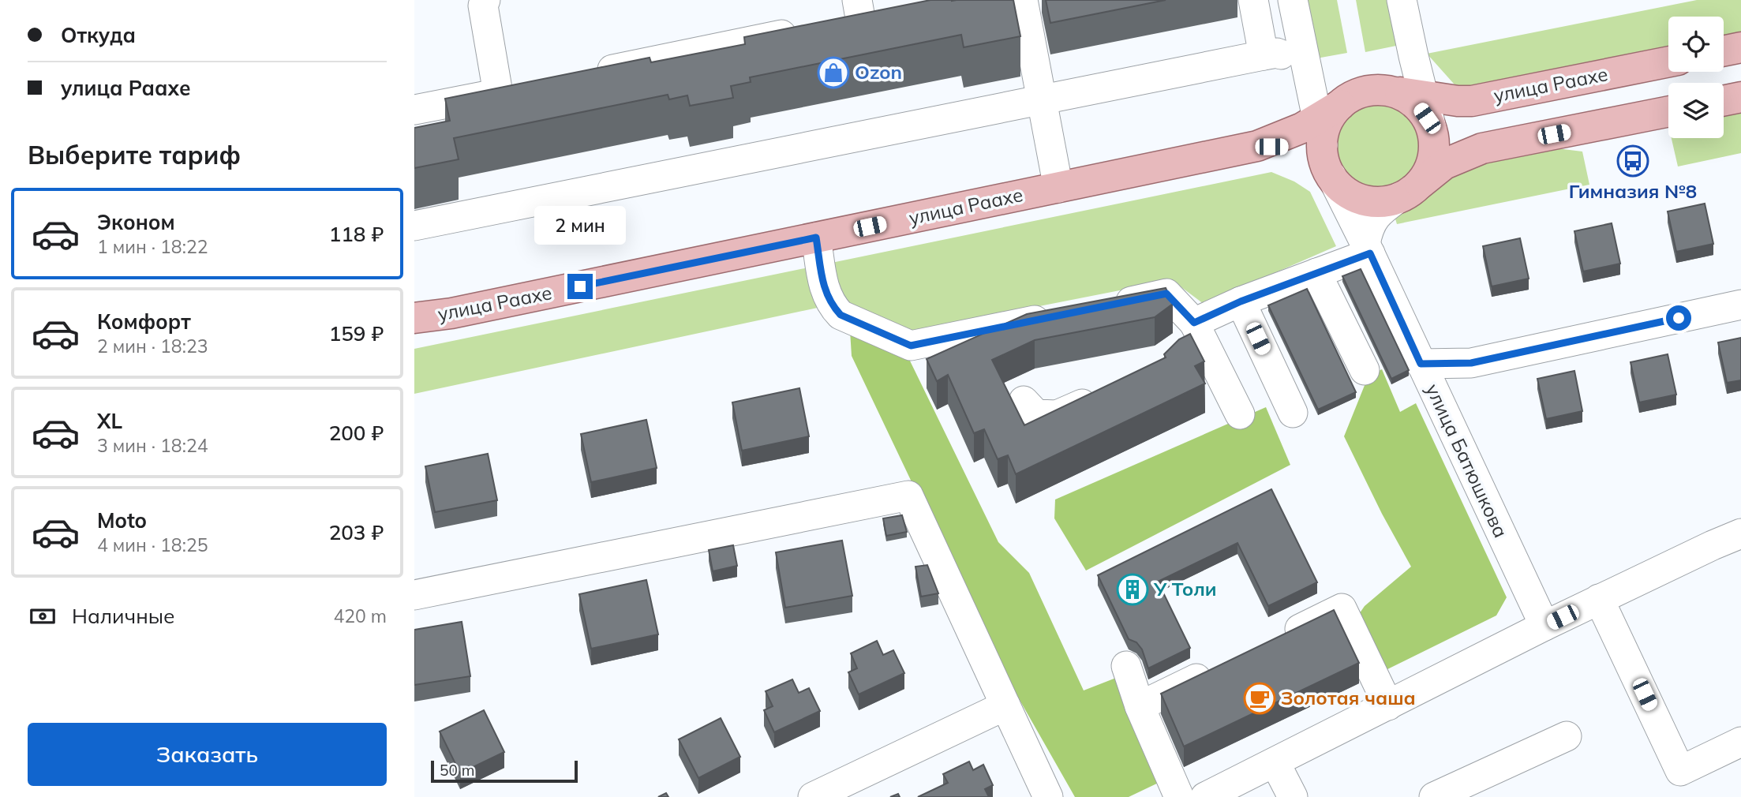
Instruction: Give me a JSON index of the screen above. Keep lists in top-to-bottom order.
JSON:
{
  "streets": {
    "main road": ["улица Раахе"],
    "street": ["улица Батюшкова"]
  },
  "crossings": [
    ["улица Раахе", "улица Батюшкова"]
  ],
  "places": {
    "shop": ["Ozon"],
    "bus stop": ["Гимназия №8"],
    "building": ["У Толи"],
    "cafe": ["Золотая чаша"]
  },
  "scale_bar": "50 m",
  "page": {
    "banner": ["Откуда", "улица Раахе"],
    "heading": "Выберите тариф",
    "list": [
      {
        "name": "Эконом",
        "note": "1 мин · 18:22",
        "value": "118 ₽"
      },
      {
        "name": "Комфорт",
        "note": "2 мин · 18:23",
        "value": "159 ₽"
      },
      {
        "name": "XL",
        "note": "3 мин · 18:24",
        "value": "200 ₽"
      },
      {
        "name": "Moto",
        "note": "4 мин · 18:25",
        "value": "203 ₽"
      }
    ],
    "bubble": "2 мин",
    "pay": ["Наличные", "420 m"],
    "buttons": "Заказать",
    "scale": "50 m"
  }
}
